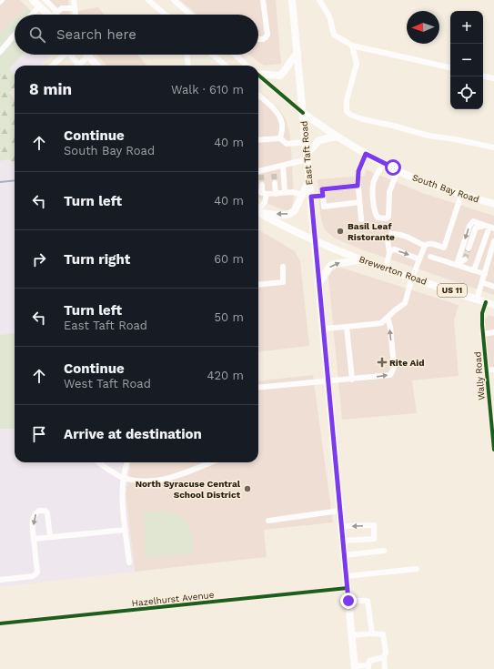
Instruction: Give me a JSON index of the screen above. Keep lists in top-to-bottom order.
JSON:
{
  "streets": {
    "main road": [
      "East Taft Road",
      "South Bay Road",
      "Brewerton Road",
      "US 11"
    ],
    "street": ["Wally Road", "Hazelhurst Avenue"]
  },
  "crossings": [
    ["East Taft Road", "South Bay Road"],
    ["East Taft Road", "Brewerton Road"],
    ["East Taft Road", "US 11"],
    ["East Taft Road", "Hazelhurst Avenue"],
    ["Brewerton Road", "US 11"],
    ["Brewerton Road", "Wally Road"]
  ],
  "places": {
    "other": ["Basil Leaf Ristorante", "North Syracuse Central School District"],
    "health": ["Rite Aid"]
  },
  "north": "left",
  "page": {
    "map_buttons": ["+", "−"],
    "search": "Search here",
    "heading": ["8 min", "Walk · 610 m"],
    "list": [
      ["Continue", "South Bay Road", "40 m"],
      ["Turn left", "40 m"],
      ["Turn right", "60 m"],
      ["Turn left", "East Taft Road", "50 m"],
      ["Continue", "West Taft Road", "420 m"],
      "Arrive at destination"
    ]
  }
}
